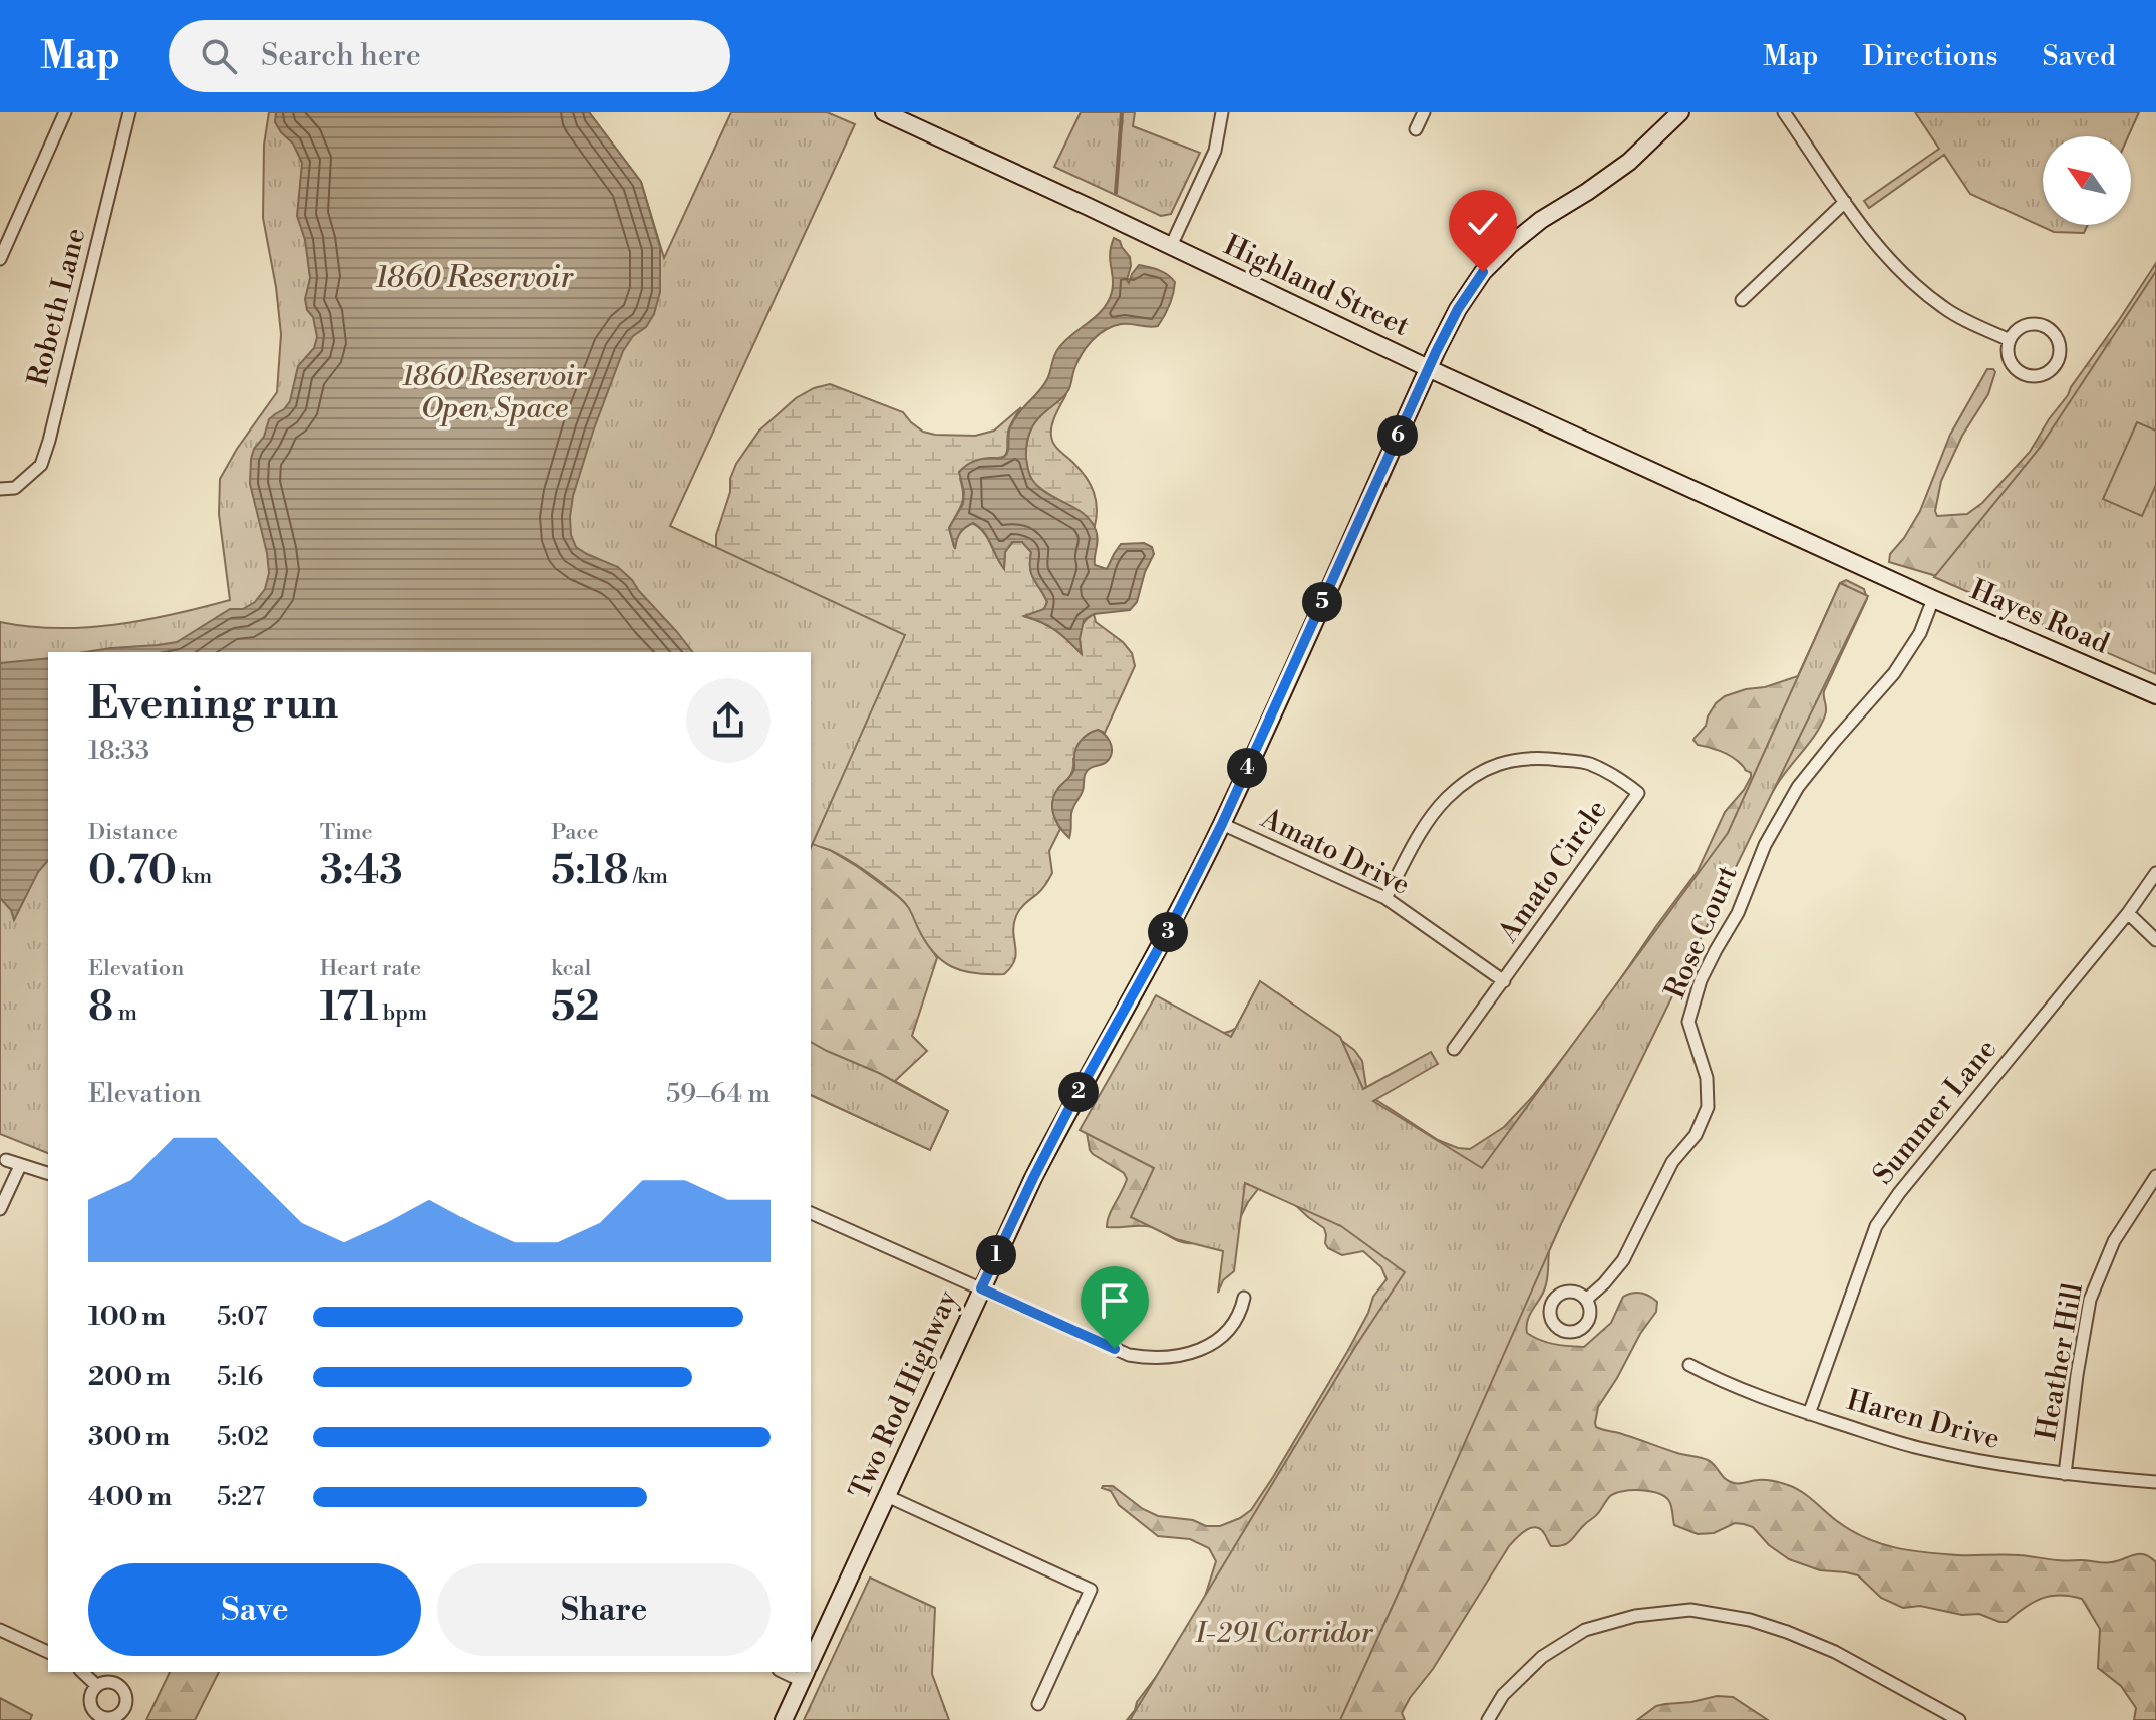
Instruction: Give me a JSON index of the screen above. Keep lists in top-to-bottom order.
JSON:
{
  "streets": {
    "street": [
      "Highland Street",
      "Robeth Lane",
      "Hayes Road",
      "Amato Drive",
      "Amato Circle",
      "Rose Court",
      "Summer Lane",
      "Heather Hill",
      "Two Rod Highway",
      "Haren Drive"
    ]
  },
  "crossings": [
    ["Highland Street", "Hayes Road"],
    ["Highland Street", "Two Rod Highway"],
    ["Hayes Road", "Rose Court"],
    ["Amato Drive", "Amato Circle"],
    ["Amato Drive", "Two Rod Highway"],
    ["Summer Lane", "Haren Drive"],
    ["Heather Hill", "Haren Drive"]
  ],
  "water": ["1860 Reservoir"],
  "parks": ["1860 Reservoir Open Space", "I-291 Corridor"],
  "north": "top left",
  "page": {
    "header": "Map",
    "search": "Search here",
    "nav": ["Map", "Directions", "Saved"],
    "pins": [
      "6",
      "5",
      "4",
      "3",
      "2",
      "1"
    ],
    "heading": ["Evening run", "18:33"],
    "stats": [
      ["Distance", "0.70 km"],
      ["Time", "3:43"],
      ["Pace", "5:18 /km"],
      ["Elevation", "8 m"],
      ["Heart rate", "171 bpm"],
      ["kcal", "52"]
    ],
    "chart": ["Elevation", "59–64 m"],
    "list": [
      {
        "name": "100 m",
        "note": "5:07"
      },
      {
        "name": "200 m",
        "note": "5:16"
      },
      {
        "name": "300 m",
        "note": "5:02"
      },
      {
        "name": "400 m",
        "note": "5:27"
      }
    ],
    "buttons": ["Save", "Share"]
  }
}
